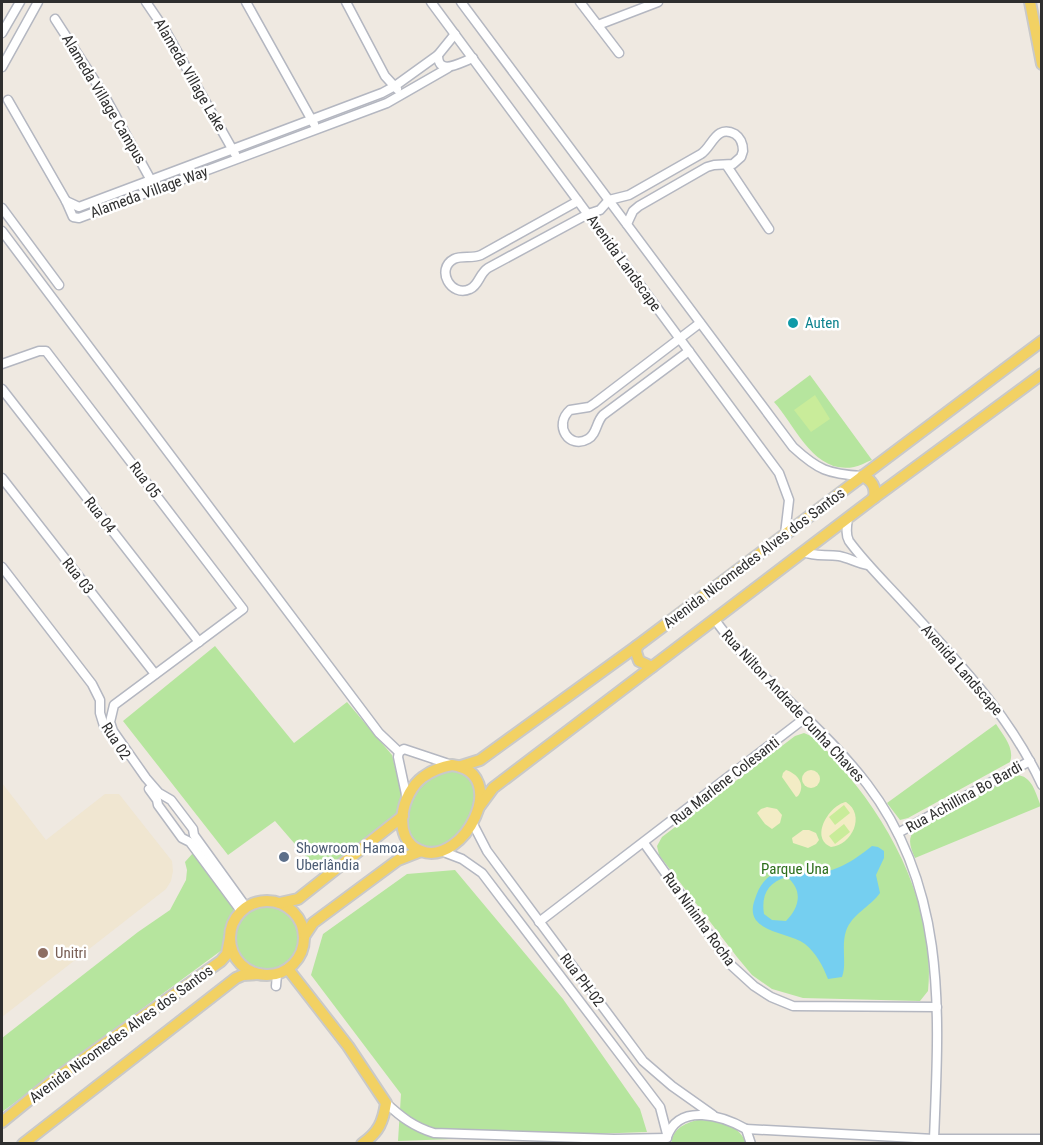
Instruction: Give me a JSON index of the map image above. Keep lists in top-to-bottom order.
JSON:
{
  "streets": {
    "main road": ["Avenida Nicomedes Alves dos Santos"],
    "street": [
      "Alameda Village Lake",
      "Alameda Village Campus",
      "Alameda Village Way",
      "Avenida Landscape",
      "Rua 05",
      "Rua 04",
      "Rua 03",
      "Rua Nilton Andrade Cunha Chaves",
      "Rua 02",
      "Rua Marlene Colesanti",
      "Rua Achillina Bo Bardi",
      "Rua Nininha Rocha",
      "Rua PH-02"
    ]
  },
  "crossings": [
    ["Alameda Village Lake", "Alameda Village Way"],
    ["Alameda Village Campus", "Alameda Village Way"],
    ["Alameda Village Way", "Avenida Landscape"],
    ["Avenida Landscape", "Avenida Nicomedes Alves dos Santos"],
    ["Avenida Landscape", "Rua Achillina Bo Bardi"],
    ["Rua 05", "Rua 04"],
    ["Avenida Nicomedes Alves dos Santos", "Rua Nilton Andrade Cunha Chaves"],
    ["Avenida Nicomedes Alves dos Santos", "Rua 02"],
    ["Avenida Nicomedes Alves dos Santos", "Rua PH-02"],
    ["Rua Nilton Andrade Cunha Chaves", "Rua Marlene Colesanti"],
    ["Rua Nilton Andrade Cunha Chaves", "Rua Achillina Bo Bardi"],
    ["Rua Nilton Andrade Cunha Chaves", "Rua Nininha Rocha"],
    ["Rua Marlene Colesanti", "Rua Nininha Rocha"],
    ["Rua Marlene Colesanti", "Rua PH-02"]
  ],
  "parks": ["Parque Una"],
  "places": ["Auten", "Showroom Hamoa Uberlândia", "Unitri"]
}
